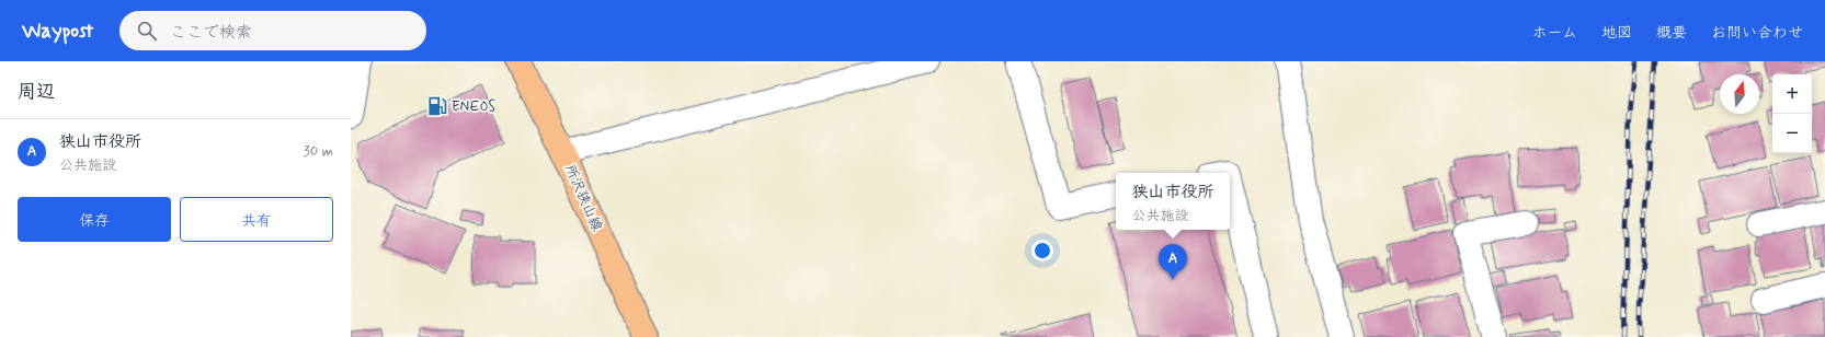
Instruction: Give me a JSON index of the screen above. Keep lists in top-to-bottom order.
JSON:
{
  "streets": {
    "main road": ["所沢狭山線"]
  },
  "places": {
    "fuel station": ["ENEOS"]
  },
  "north": "top",
  "page": {
    "header": "Waypost",
    "search": "ここで検索",
    "nav": [
      "ホーム",
      "地図",
      "概要",
      "お問い合わせ"
    ],
    "heading": "周辺",
    "map_buttons": ["+", "−"],
    "list": [
      {
        "mark": "A",
        "name": "狭山市役所",
        "note": "公共施設",
        "value": "30 m"
      }
    ],
    "popup": ["狭山市役所", "公共施設"],
    "buttons": ["保存", "共有"],
    "pins": "A"
  }
}
